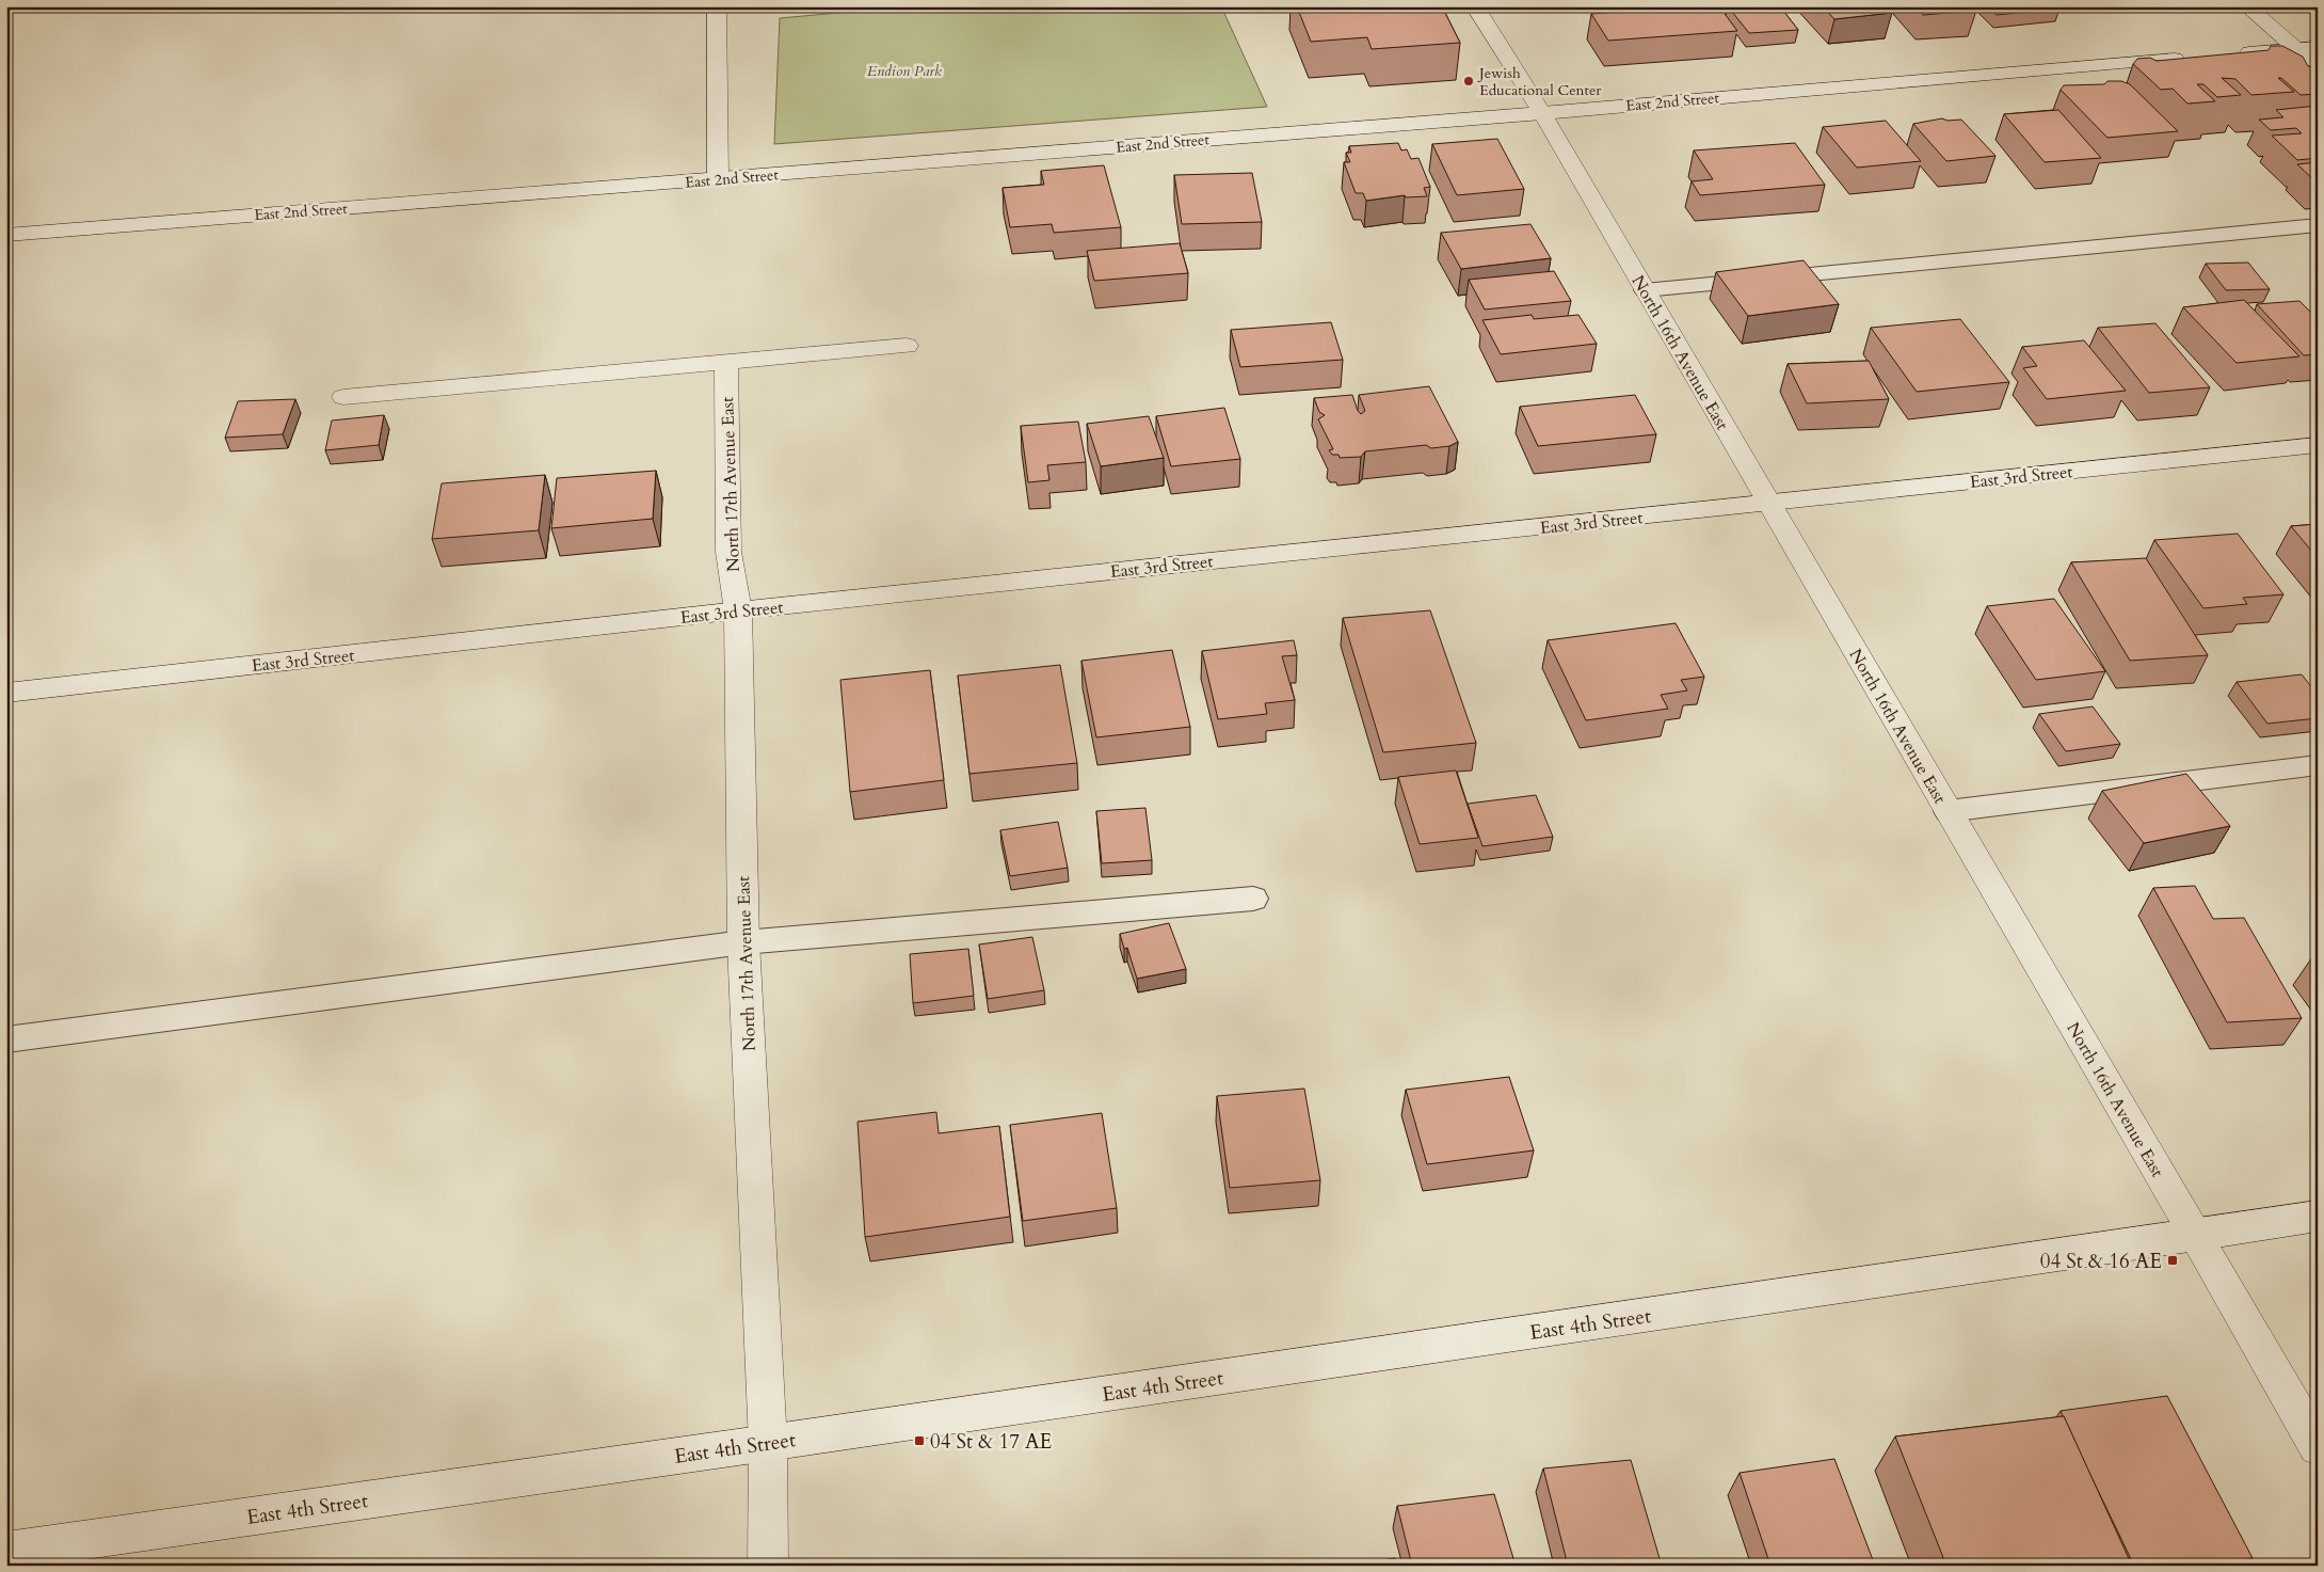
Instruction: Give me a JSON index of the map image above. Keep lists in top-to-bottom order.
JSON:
{
  "streets": {
    "street": [
      "East 2nd Street",
      "North 16th Avenue East",
      "East 3rd Street",
      "North 17th Avenue East",
      "East 4th Street"
    ]
  },
  "crossings": [
    ["East 2nd Street", "North 16th Avenue East"],
    ["North 16th Avenue East", "East 3rd Street"],
    ["North 16th Avenue East", "East 4th Street"],
    ["East 3rd Street", "North 17th Avenue East"],
    ["North 17th Avenue East", "East 4th Street"]
  ],
  "parks": ["Endion Park"],
  "places": {
    "other": ["Jewish Educational Center"],
    "transit": ["04 St & 16 AE", "04 St & 17 AE"]
  }
}
